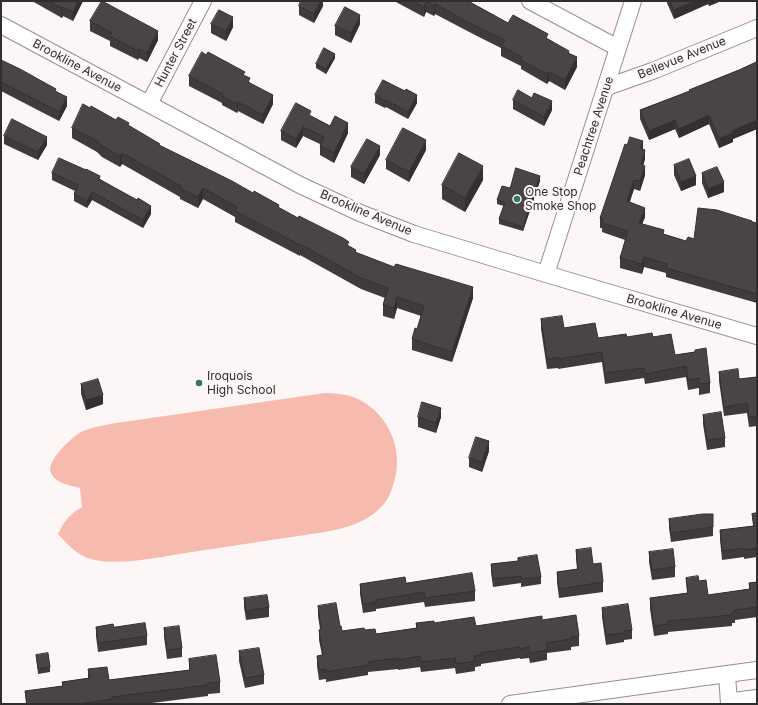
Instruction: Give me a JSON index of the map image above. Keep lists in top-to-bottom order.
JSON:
{
  "streets": {
    "street": [
      "Hunter Street",
      "Bellevue Avenue",
      "Brookline Avenue",
      "Peachtree Avenue"
    ]
  },
  "crossings": [
    ["Hunter Street", "Brookline Avenue"],
    ["Bellevue Avenue", "Peachtree Avenue"],
    ["Brookline Avenue", "Peachtree Avenue"]
  ],
  "places": ["One Stop Smoke Shop", "Iroquois High School"]
}
